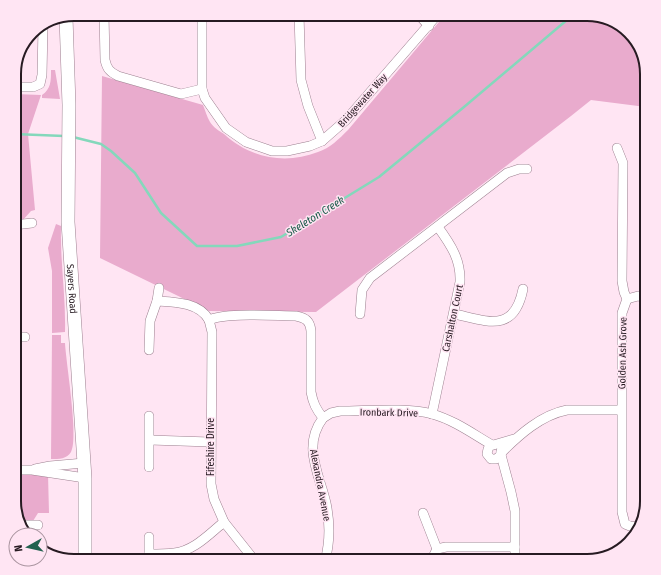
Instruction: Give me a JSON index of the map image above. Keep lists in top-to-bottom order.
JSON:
{
  "streets": {
    "main road": ["Sayers Road"],
    "street": [
      "Bridgewater Way",
      "Carshalton Court",
      "Golden Ash Grove",
      "Ironbark Drive",
      "Fifeshire Drive",
      "Alexandra Avenue"
    ]
  },
  "crossings": [
    ["Carshalton Court", "Ironbark Drive"],
    ["Ironbark Drive", "Alexandra Avenue"]
  ],
  "water": ["Skeleton Creek"],
  "north": "left"
}
